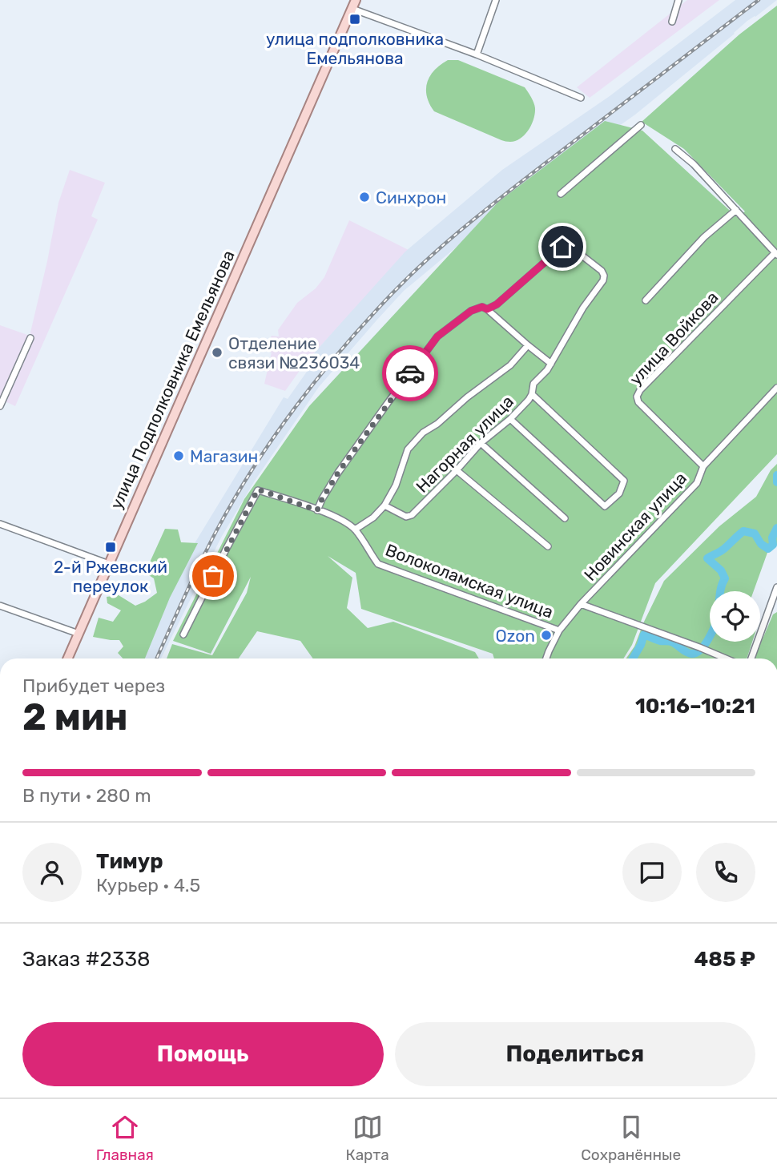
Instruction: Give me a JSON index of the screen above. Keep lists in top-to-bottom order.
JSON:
{
  "streets": {
    "main road": ["улица Подполковника Емельянова"],
    "street": [
      "улица Войкова",
      "Нагорная улица",
      "Новинская улица",
      "Волоколамская улица"
    ]
  },
  "crossings": [
    ["улица Войкова", "Новинская улица"],
    ["Новинская улица", "Волоколамская улица"]
  ],
  "places": {
    "transit": ["улица подполковника Емельянова", "2-й Ржевский переулок"],
    "other": [
      "Синхрон",
      "Отделение связи №236034",
      "Магазин",
      "Ozon"
    ]
  },
  "page": {
    "heading": ["2 мин", "Прибудет через", "10:16–10:21"],
    "panel": [
      "Тимур",
      "Курьер · 4.5",
      "Заказ #2338",
      "485 ₽"
    ],
    "bar": "В пути · 280 m",
    "buttons": ["Помощь", "Поделиться"],
    "tabs": ["Главная", "Карта", "Сохранённые"]
  }
}
